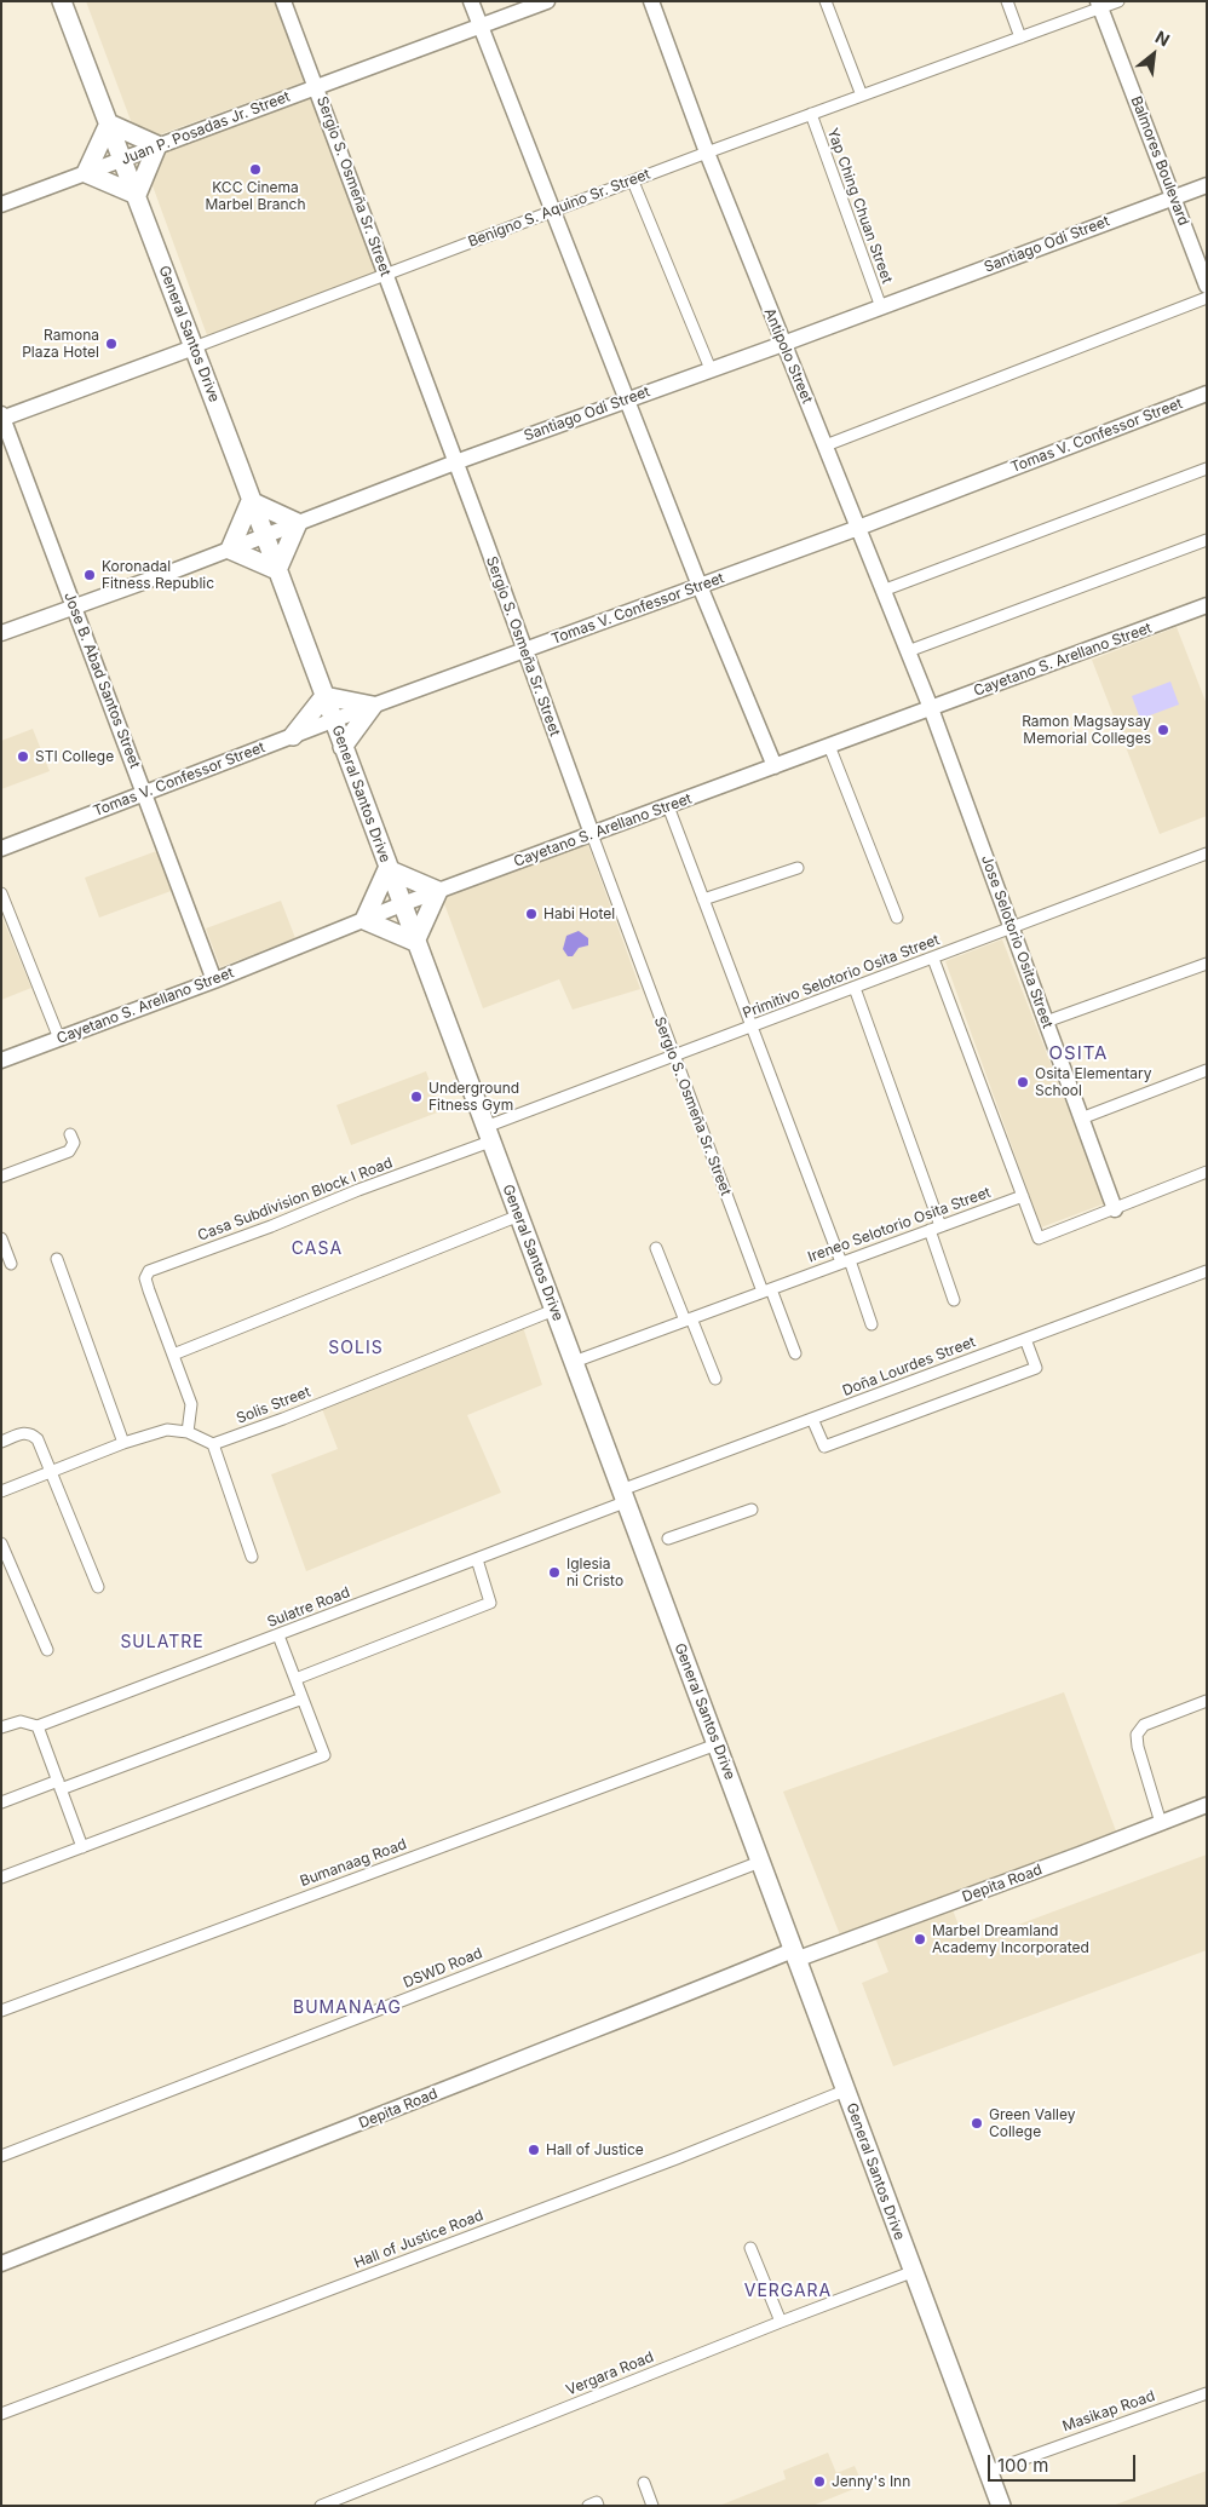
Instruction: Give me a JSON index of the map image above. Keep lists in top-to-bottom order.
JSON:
{
  "streets": {
    "highway": ["General Santos Drive"],
    "street": [
      "Juan P. Posadas Jr. Street",
      "Balmores Boulevard",
      "Sergio S. Osmeña Sr. Street",
      "Yap Ching Chuan Street",
      "Benigno S. Aquino Sr. Street",
      "Santiago Odi Street",
      "Antipolo Street",
      "Tomas V. Confessor Street",
      "Cayetano S. Arellano Street",
      "Jose B. Abad Santos Street",
      "Jose Selotorio Osita Street",
      "Primitivo Selotorio Osita Street",
      "Casa Subdivision Block I Road",
      "Ireneo Selotorio Osita Street",
      "Doña Lourdes Street",
      "Solis Street",
      "Sulatre Road",
      "Bumanaag Road",
      "Depita Road",
      "DSWD Road",
      "Hall of Justice Road",
      "Vergara Road",
      "Masikap Road"
    ]
  },
  "crossings": [
    ["Juan P. Posadas Jr. Street", "Sergio S. Osmeña Sr. Street"],
    ["Juan P. Posadas Jr. Street", "General Santos Drive"],
    ["Balmores Boulevard", "Benigno S. Aquino Sr. Street"],
    ["Balmores Boulevard", "Santiago Odi Street"],
    ["Sergio S. Osmeña Sr. Street", "Benigno S. Aquino Sr. Street"],
    ["Sergio S. Osmeña Sr. Street", "Santiago Odi Street"],
    ["Sergio S. Osmeña Sr. Street", "Tomas V. Confessor Street"],
    ["Sergio S. Osmeña Sr. Street", "Cayetano S. Arellano Street"],
    ["Sergio S. Osmeña Sr. Street", "Primitivo Selotorio Osita Street"],
    ["Sergio S. Osmeña Sr. Street", "Ireneo Selotorio Osita Street"],
    ["Yap Ching Chuan Street", "Benigno S. Aquino Sr. Street"],
    ["Yap Ching Chuan Street", "Santiago Odi Street"],
    ["Benigno S. Aquino Sr. Street", "General Santos Drive"],
    ["Benigno S. Aquino Sr. Street", "Antipolo Street"],
    ["Benigno S. Aquino Sr. Street", "Jose B. Abad Santos Street"],
    ["Santiago Odi Street", "General Santos Drive"],
    ["Santiago Odi Street", "Antipolo Street"],
    ["Santiago Odi Street", "Jose B. Abad Santos Street"],
    ["General Santos Drive", "Tomas V. Confessor Street"],
    ["General Santos Drive", "Cayetano S. Arellano Street"],
    ["General Santos Drive", "Primitivo Selotorio Osita Street"],
    ["General Santos Drive", "Casa Subdivision Block I Road"],
    ["General Santos Drive", "Ireneo Selotorio Osita Street"],
    ["General Santos Drive", "Doña Lourdes Street"],
    ["General Santos Drive", "Solis Street"],
    ["General Santos Drive", "Sulatre Road"],
    ["General Santos Drive", "Bumanaag Road"],
    ["General Santos Drive", "Depita Road"],
    ["General Santos Drive", "DSWD Road"],
    ["General Santos Drive", "Hall of Justice Road"],
    ["General Santos Drive", "Vergara Road"],
    ["General Santos Drive", "Masikap Road"],
    ["Antipolo Street", "Tomas V. Confessor Street"],
    ["Antipolo Street", "Cayetano S. Arellano Street"],
    ["Antipolo Street", "Jose Selotorio Osita Street"],
    ["Tomas V. Confessor Street", "Jose B. Abad Santos Street"],
    ["Cayetano S. Arellano Street", "Jose B. Abad Santos Street"],
    ["Cayetano S. Arellano Street", "Jose Selotorio Osita Street"],
    ["Jose Selotorio Osita Street", "Primitivo Selotorio Osita Street"],
    ["Primitivo Selotorio Osita Street", "Casa Subdivision Block I Road"],
    ["Doña Lourdes Street", "Sulatre Road"]
  ],
  "districts": [
    "OSITA",
    "CASA",
    "SOLIS",
    "SULATRE",
    "BUMANAAG",
    "VERGARA"
  ],
  "places": [
    "KCC Cinema Marbel Branch",
    "Ramona Plaza Hotel",
    "Koronadal Fitness Republic",
    "Ramon Magsaysay Memorial Colleges",
    "STI College",
    "Habi Hotel",
    "Osita Elementary School",
    "Underground Fitness Gym",
    "Iglesia ni Cristo",
    "Marbel Dreamland Academy Incorporated",
    "Green Valley College",
    "Hall of Justice",
    "Jenny's Inn"
  ],
  "scale_bar": "100 m",
  "north": "top right"
}
